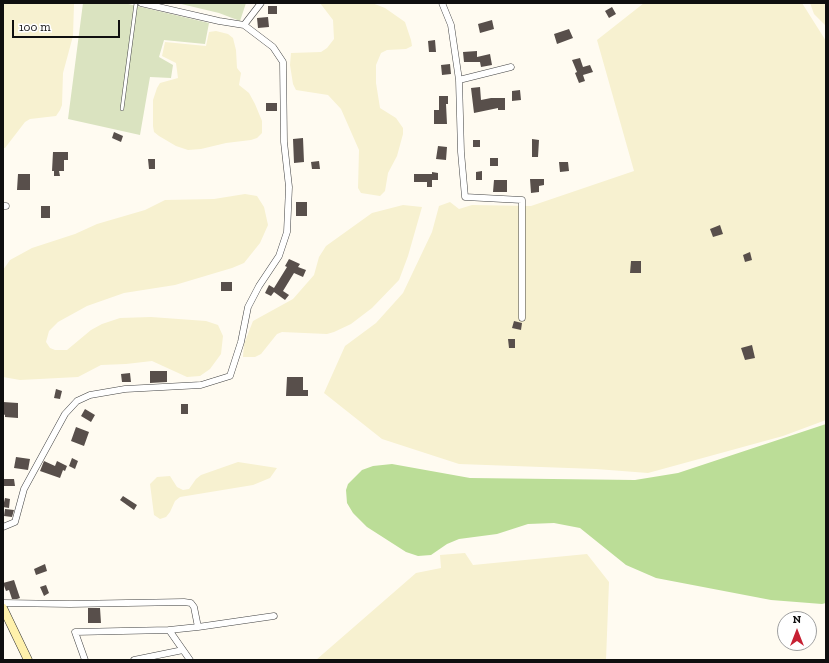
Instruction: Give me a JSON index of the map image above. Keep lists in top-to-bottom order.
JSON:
{
  "scale_bar": "100 m",
  "north": "top"
}
